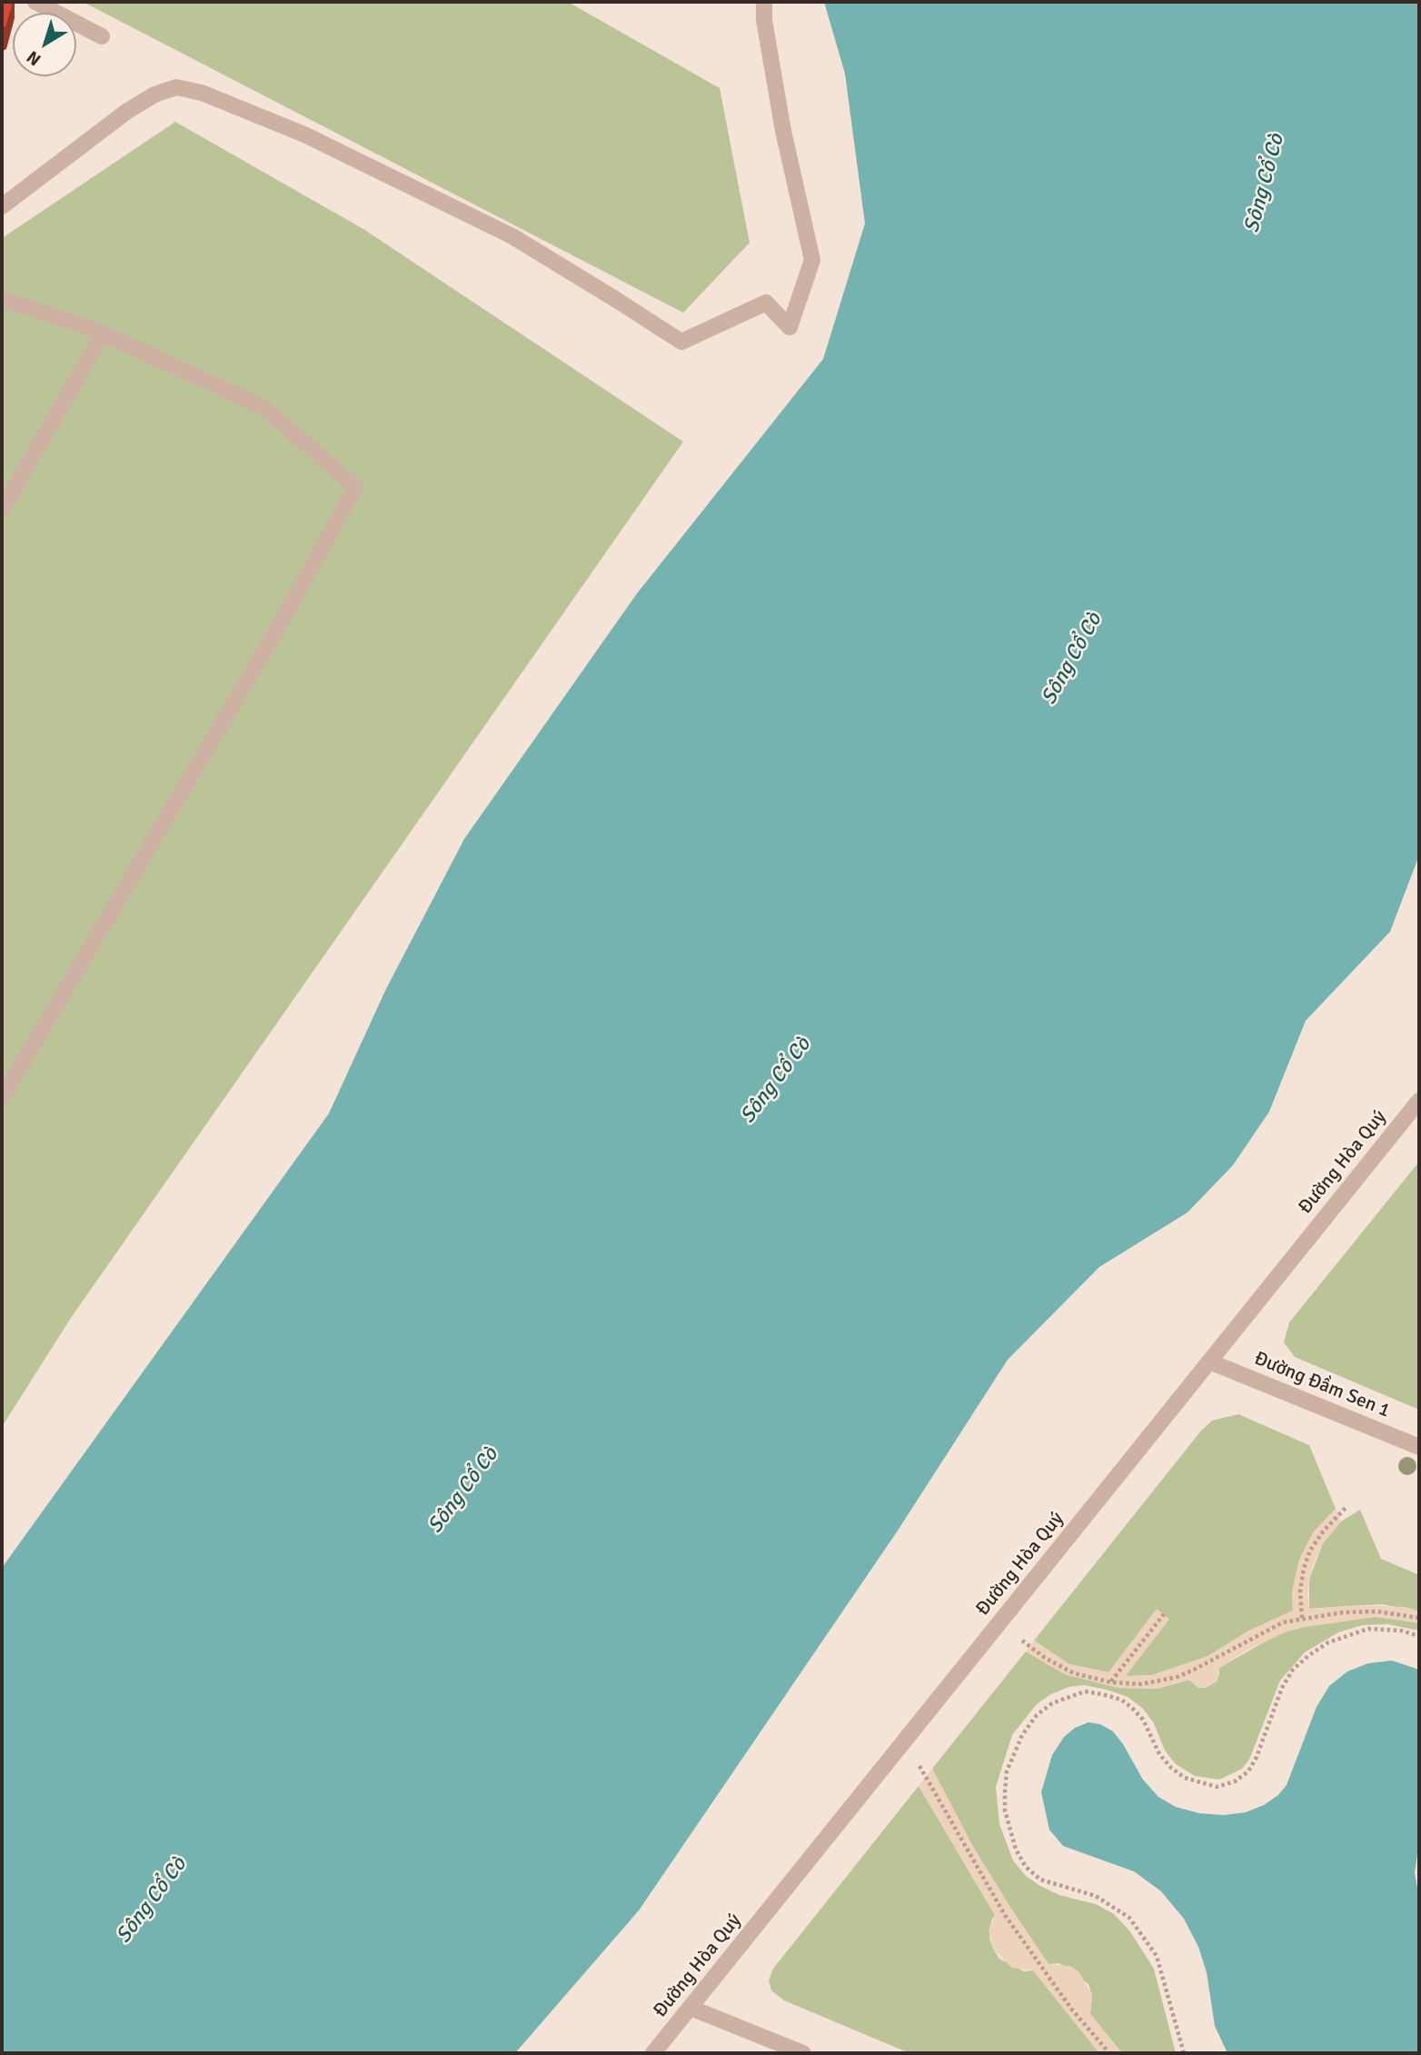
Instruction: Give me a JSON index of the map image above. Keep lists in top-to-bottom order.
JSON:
{
  "streets": {
    "street": ["Đường Hòa Quý", "Đường Đầm Sen 1"]
  },
  "crossings": [
    ["Đường Hòa Quý", "Đường Đầm Sen 1"]
  ],
  "water": ["Sông Cổ Cò"],
  "north": "bottom left"
}
